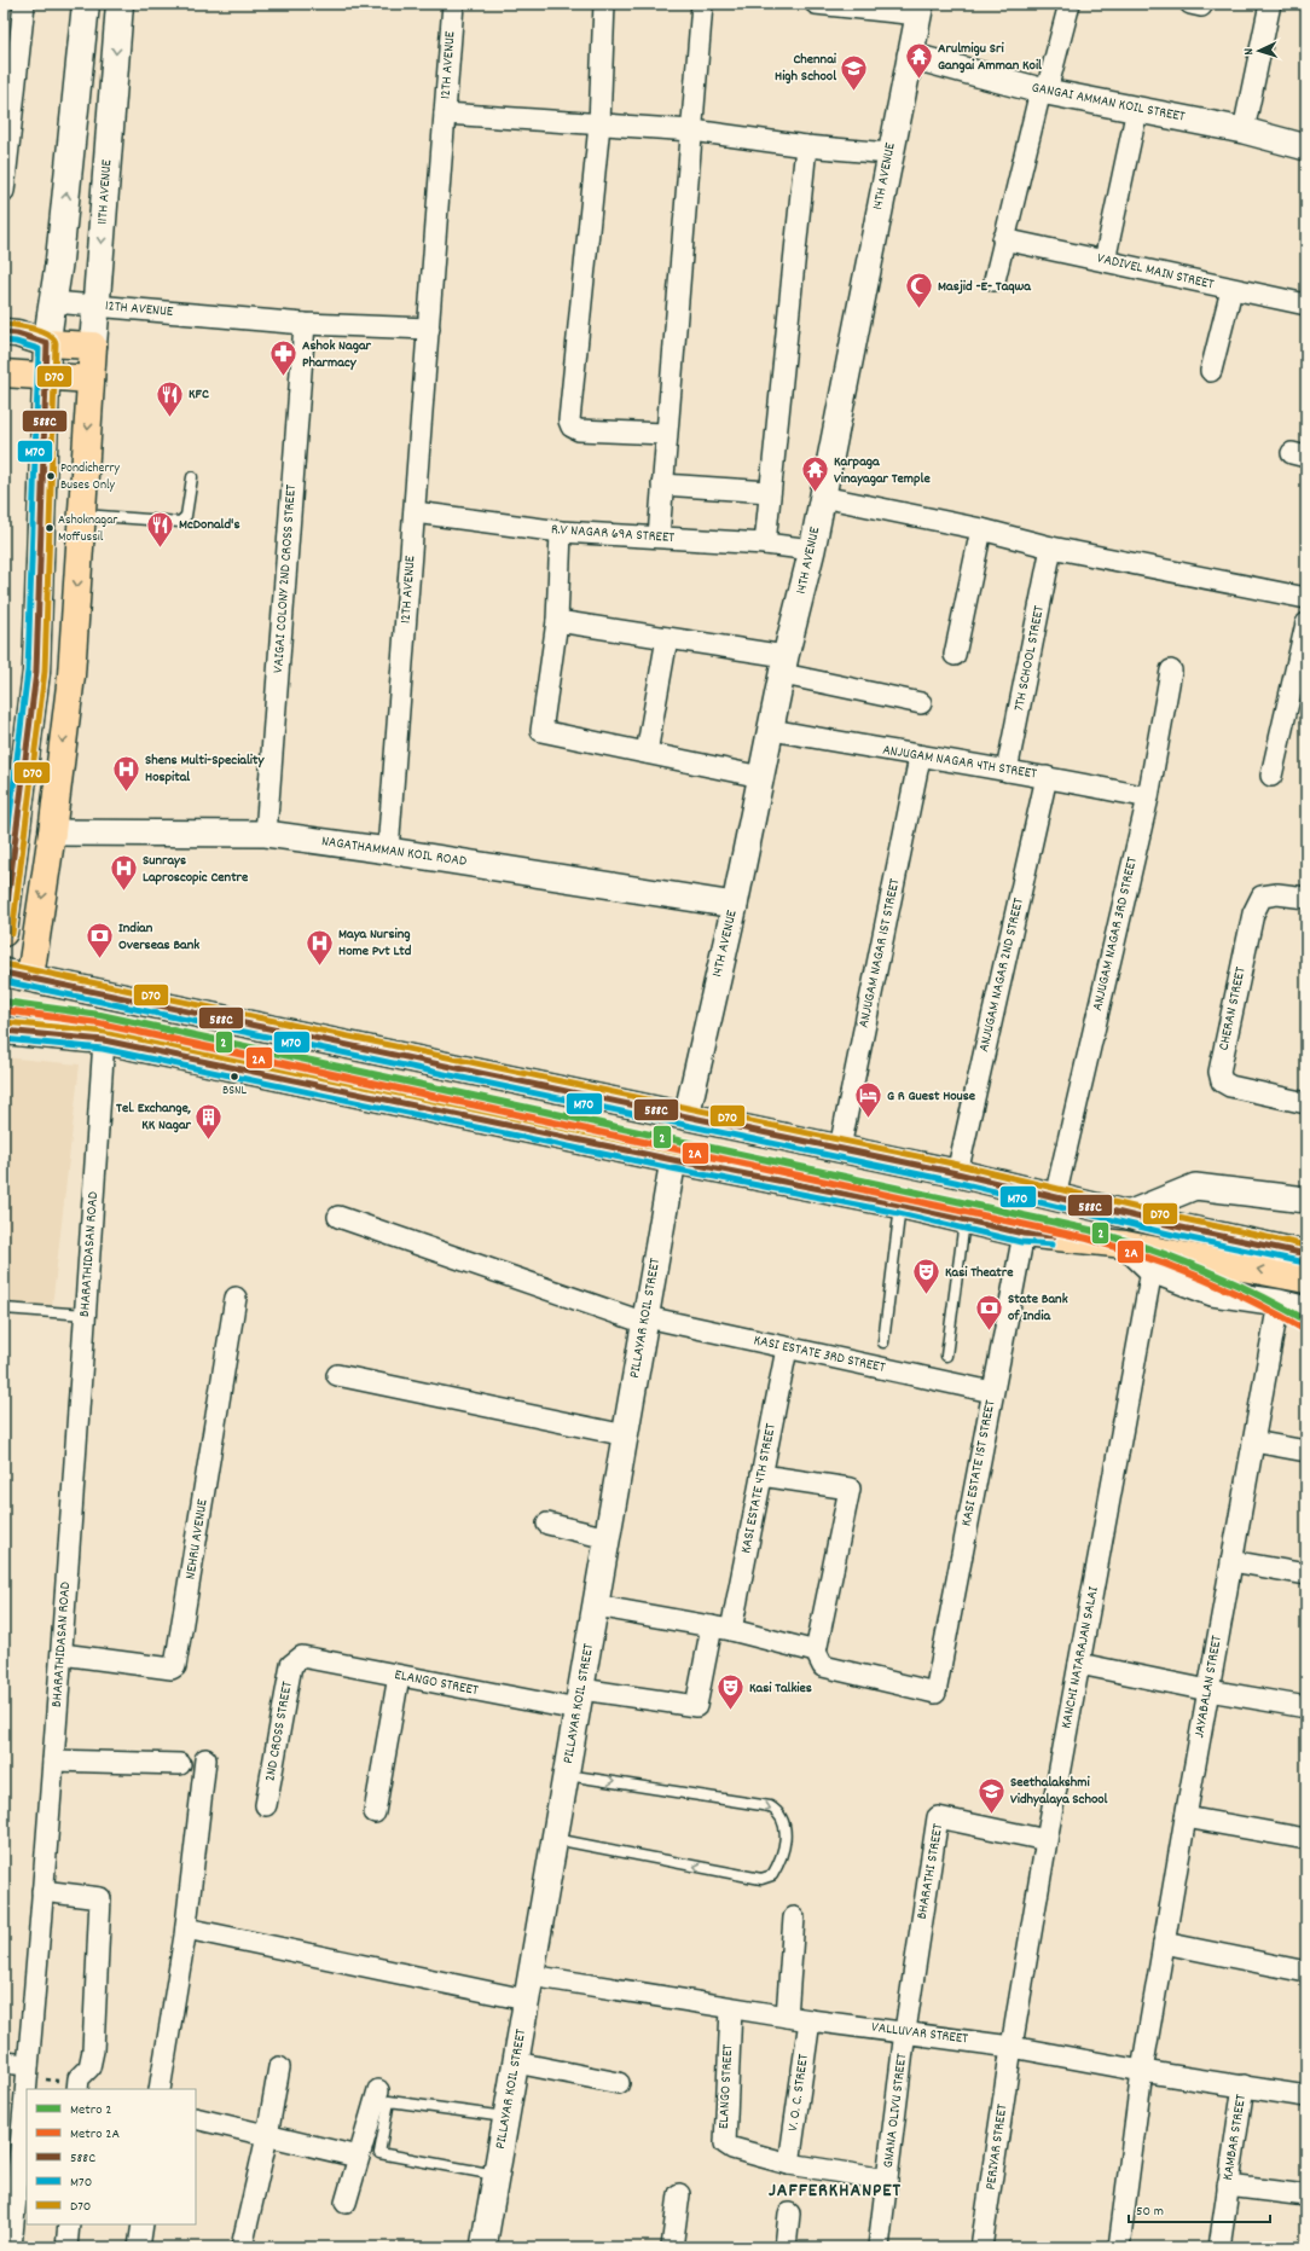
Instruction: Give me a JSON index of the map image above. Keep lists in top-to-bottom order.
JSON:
{
  "streets": {
    "main road": ["11TH AVENUE"],
    "street": [
      "12TH AVENUE",
      "GANGAI AMMAN KOIL STREET",
      "14TH AVENUE",
      "VADIVEL MAIN STREET",
      "R.V NAGAR 69A STREET",
      "VAIGAI COLONY 2ND CROSS STREET",
      "7TH SCHOOL STREET",
      "ANJUGAM NAGAR 4TH STREET",
      "NAGATHAMMAN KOIL ROAD",
      "ANJUGAM NAGAR 3RD STREET",
      "ANJUGAM NAGAR 1ST STREET",
      "ANJUGAM NAGAR 2ND STREET",
      "CHERAN STREET",
      "BHARATHIDASAN ROAD",
      "PILLAYAR KOIL STREET",
      "KASI ESTATE 3RD STREET",
      "KASI ESTATE 1ST STREET",
      "KASI ESTATE 4TH STREET",
      "NEHRU AVENUE",
      "KANCHI NATARAJAN SALAI",
      "ELANGO STREET",
      "JAYABALAN STREET",
      "2ND CROSS STREET",
      "BHARATHI STREET",
      "VALLUVAR STREET",
      "V. O. C. STREET",
      "GNANA OLIVU STREET",
      "KAMBAR STREET",
      "PERIYAR STREET"
    ]
  },
  "crossings": [
    ["12TH AVENUE", "11TH AVENUE"],
    ["12TH AVENUE", "R.V NAGAR 69A STREET"],
    ["12TH AVENUE", "VAIGAI COLONY 2ND CROSS STREET"],
    ["12TH AVENUE", "NAGATHAMMAN KOIL ROAD"],
    ["GANGAI AMMAN KOIL STREET", "14TH AVENUE"],
    ["14TH AVENUE", "R.V NAGAR 69A STREET"],
    ["14TH AVENUE", "ANJUGAM NAGAR 4TH STREET"],
    ["14TH AVENUE", "NAGATHAMMAN KOIL ROAD"],
    ["11TH AVENUE", "NAGATHAMMAN KOIL ROAD"],
    ["VAIGAI COLONY 2ND CROSS STREET", "NAGATHAMMAN KOIL ROAD"],
    ["7TH SCHOOL STREET", "ANJUGAM NAGAR 4TH STREET"],
    ["ANJUGAM NAGAR 4TH STREET", "ANJUGAM NAGAR 3RD STREET"],
    ["ANJUGAM NAGAR 4TH STREET", "ANJUGAM NAGAR 1ST STREET"],
    ["ANJUGAM NAGAR 4TH STREET", "ANJUGAM NAGAR 2ND STREET"],
    ["BHARATHIDASAN ROAD", "NEHRU AVENUE"],
    ["PILLAYAR KOIL STREET", "KASI ESTATE 3RD STREET"],
    ["PILLAYAR KOIL STREET", "KASI ESTATE 4TH STREET"],
    ["PILLAYAR KOIL STREET", "ELANGO STREET"],
    ["PILLAYAR KOIL STREET", "VALLUVAR STREET"],
    ["KASI ESTATE 3RD STREET", "KASI ESTATE 1ST STREET"],
    ["KASI ESTATE 3RD STREET", "KASI ESTATE 4TH STREET"],
    ["KASI ESTATE 4TH STREET", "ELANGO STREET"],
    ["KANCHI NATARAJAN SALAI", "BHARATHI STREET"],
    ["KANCHI NATARAJAN SALAI", "VALLUVAR STREET"],
    ["KANCHI NATARAJAN SALAI", "PERIYAR STREET"],
    ["ELANGO STREET", "2ND CROSS STREET"],
    ["ELANGO STREET", "VALLUVAR STREET"],
    ["ELANGO STREET", "V. O. C. STREET"],
    ["ELANGO STREET", "GNANA OLIVU STREET"],
    ["JAYABALAN STREET", "VALLUVAR STREET"],
    ["BHARATHI STREET", "VALLUVAR STREET"],
    ["BHARATHI STREET", "GNANA OLIVU STREET"],
    ["VALLUVAR STREET", "V. O. C. STREET"],
    ["VALLUVAR STREET", "GNANA OLIVU STREET"],
    ["VALLUVAR STREET", "KAMBAR STREET"],
    ["VALLUVAR STREET", "PERIYAR STREET"]
  ],
  "districts": ["JAFFERKHANPET"],
  "places": {
    "temple": ["Arulmigu Sri Gangai Amman Koil", "Karpaga Vinayagar Temple"],
    "school or university": ["Chennai High School", "Seethalakshmi Vidhyalaya School"],
    "mosque": ["Masjid -E- Taqwa"],
    "pharmacy": ["Ashok Nagar Pharmacy"],
    "restaurant": ["KFC", "McDonald's"],
    "other": ["Pondicherry Buses Only", "Ashoknagar Moffussil", "BSNL"],
    "hospital": ["Shens Multi-Speciality Hospital", "Sunrays Laproscopic Centre", "Maya Nursing Home Pvt Ltd"],
    "bank": ["Indian Overseas Bank", "State Bank of India"],
    "hotel": ["G R Guest House"],
    "building": ["Tel. Exchange, KK Nagar"],
    "theatre": ["Kasi Theatre", "Kasi Talkies"]
  },
  "lines": [
    "transit line D70",
    "transit line 588C",
    "transit line M70",
    "metro line 2",
    "metro line 2A"
  ],
  "legend": [
    "Metro 2",
    "Metro 2A",
    "588C",
    "M70",
    "D70"
  ],
  "scale_bar": "50 m",
  "north": "left"
}
